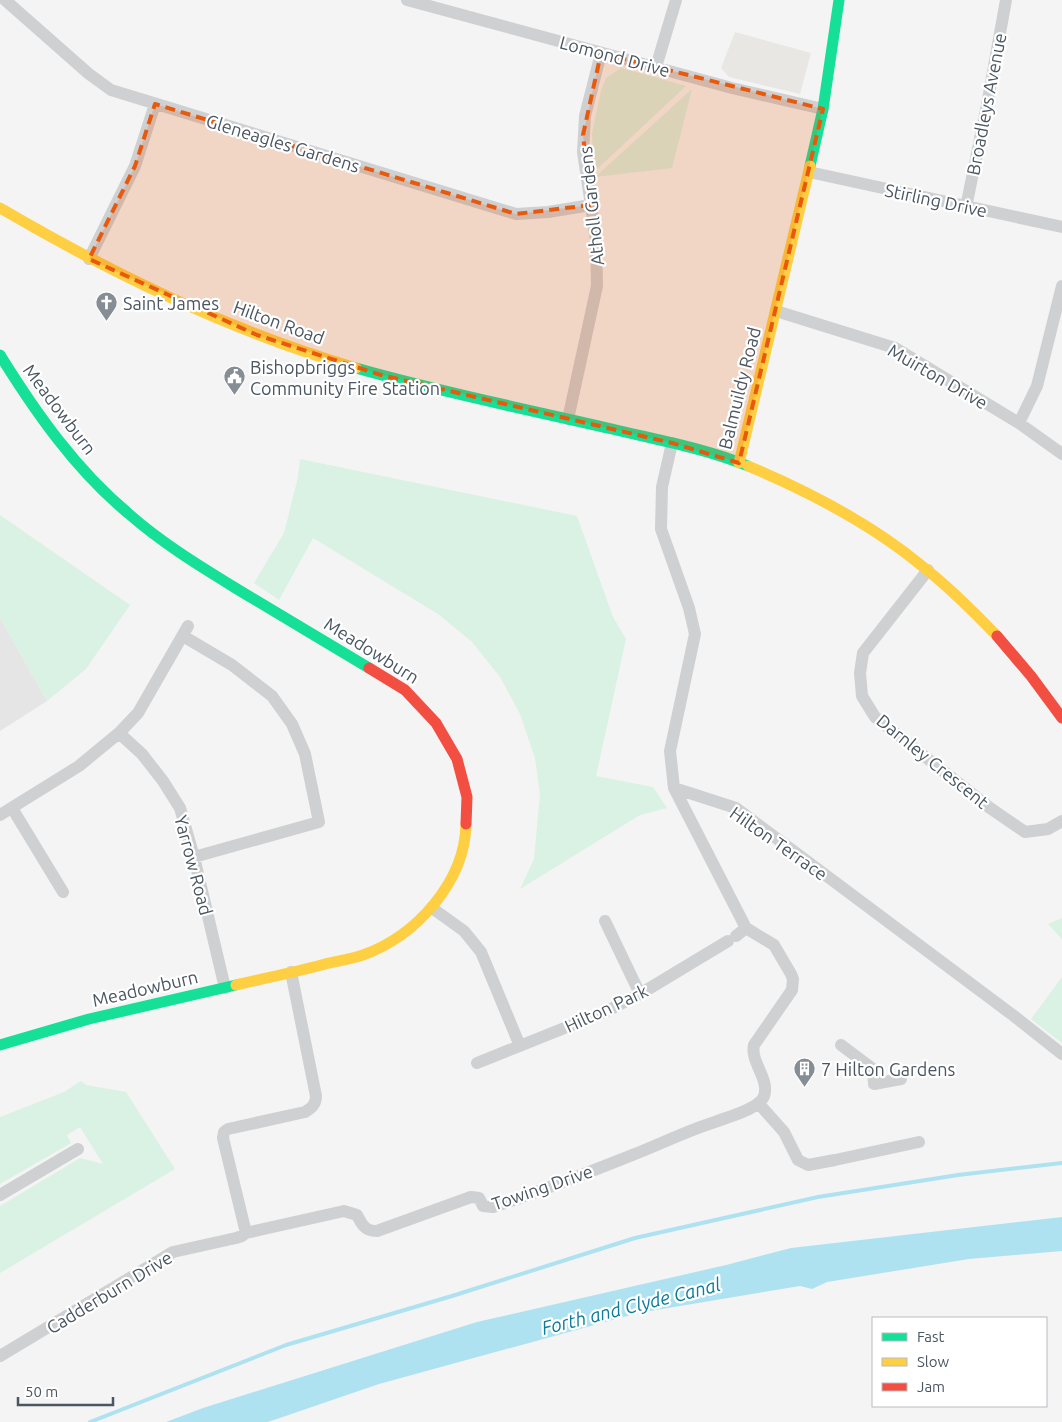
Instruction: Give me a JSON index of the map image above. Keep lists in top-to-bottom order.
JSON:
{
  "streets": {
    "street": [
      "Lomond Drive",
      "Broadleys Avenue",
      "Gleneagles Gardens",
      "Stirling Drive",
      "Atholl Gardens",
      "Hilton Road",
      "Muirton Drive",
      "Balmuildy Road",
      "Meadowburn",
      "Darnley Crescent",
      "Hilton Terrace",
      "Yarrow Road",
      "Hilton Park",
      "Towing Drive",
      "Cadderburn Drive"
    ]
  },
  "crossings": [
    ["Lomond Drive", "Atholl Gardens"],
    ["Lomond Drive", "Balmuildy Road"],
    ["Broadleys Avenue", "Stirling Drive"],
    ["Gleneagles Gardens", "Atholl Gardens"],
    ["Stirling Drive", "Balmuildy Road"],
    ["Atholl Gardens", "Hilton Road"],
    ["Hilton Road", "Balmuildy Road"],
    ["Muirton Drive", "Balmuildy Road"],
    ["Balmuildy Road", "Darnley Crescent"],
    ["Meadowburn", "Yarrow Road"],
    ["Towing Drive", "Cadderburn Drive"]
  ],
  "water": ["Forth and Clyde Canal"],
  "places": {
    "church": ["Saint James"],
    "public building": ["Bishopbriggs Community Fire Station"],
    "building": ["7 Hilton Gardens"]
  },
  "legend": ["Fast", "Slow", "Jam"],
  "scale_bar": "50 m"
}
